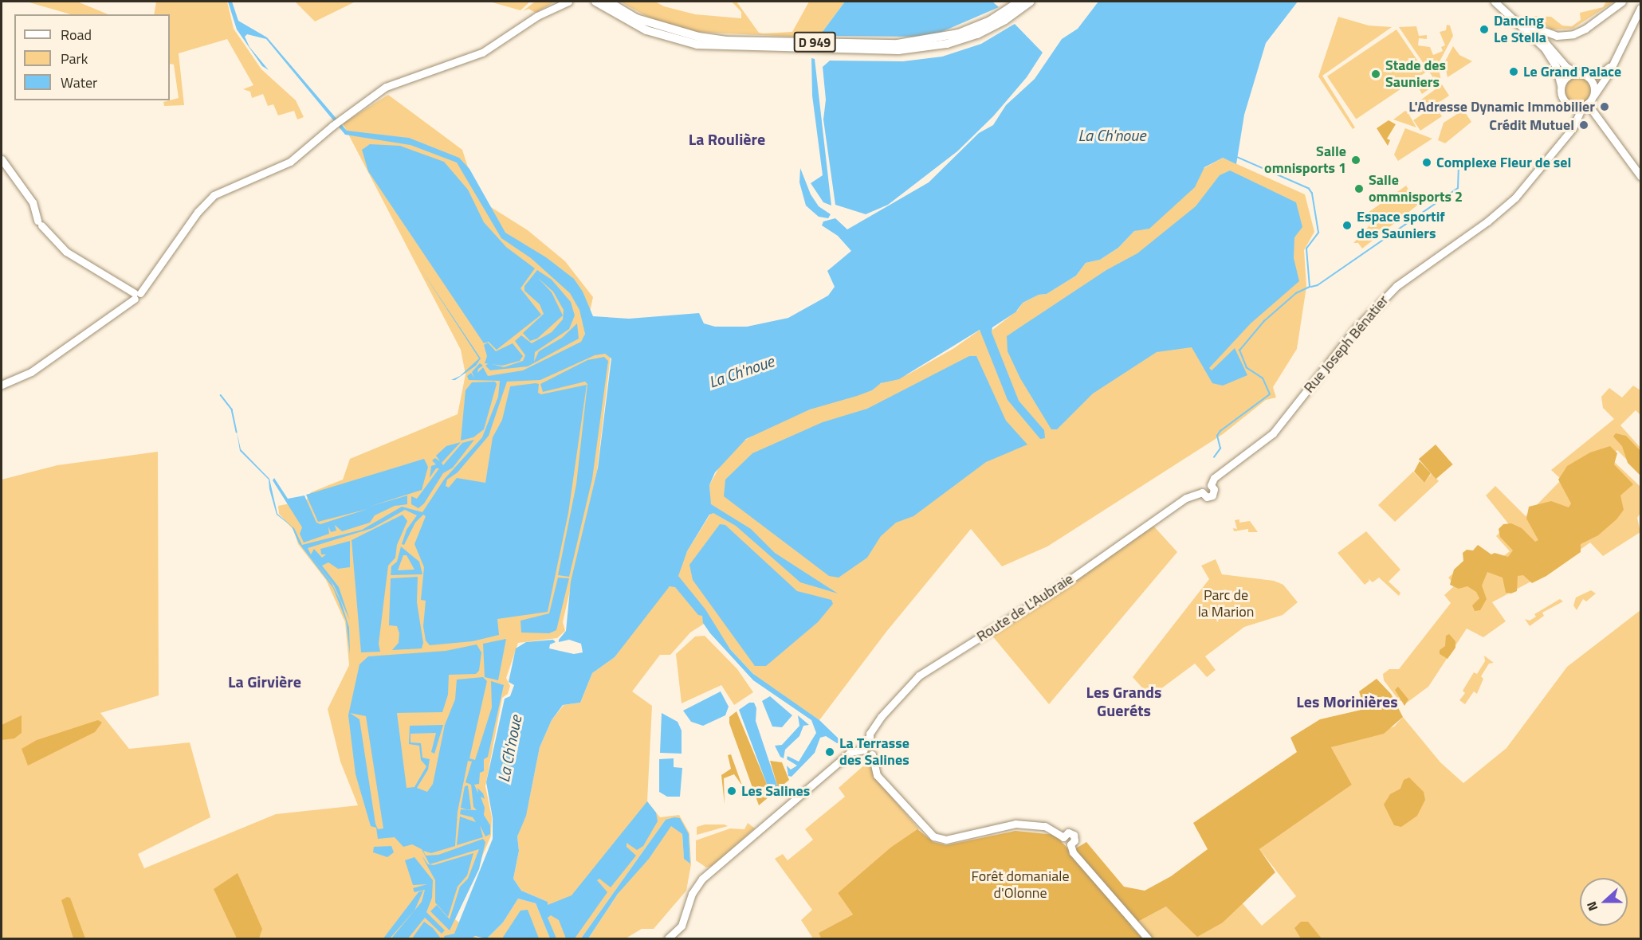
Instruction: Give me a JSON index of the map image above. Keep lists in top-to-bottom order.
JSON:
{
  "streets": {
    "main road": ["D 949"],
    "street": ["Rue Joseph Bénatier", "Route de L'Aubraie"]
  },
  "crossings": [
    ["Rue Joseph Bénatier", "Route de L'Aubraie"]
  ],
  "districts": [
    "La Roulière",
    "La Girvière",
    "Les Grands Gueréts",
    "Les Morinières"
  ],
  "water": ["La Ch'noue"],
  "parks": ["Parc de la Marion", "Forêt domaniale d'Olonne"],
  "places": [
    "Dancing Le Stella",
    "Le Grand Palace",
    "Stade des Sauniers",
    "L'Adresse Dynamic Immobilier",
    "Crédit Mutuel",
    "Salle omnisports 1",
    "Complexe Fleur de sel",
    "Salle ommnisports 2",
    "Espace sportif des Sauniers",
    "La Terrasse des Salines",
    "Les Salines"
  ],
  "legend": ["Road", "Park", "Water"],
  "north": "left"
}
